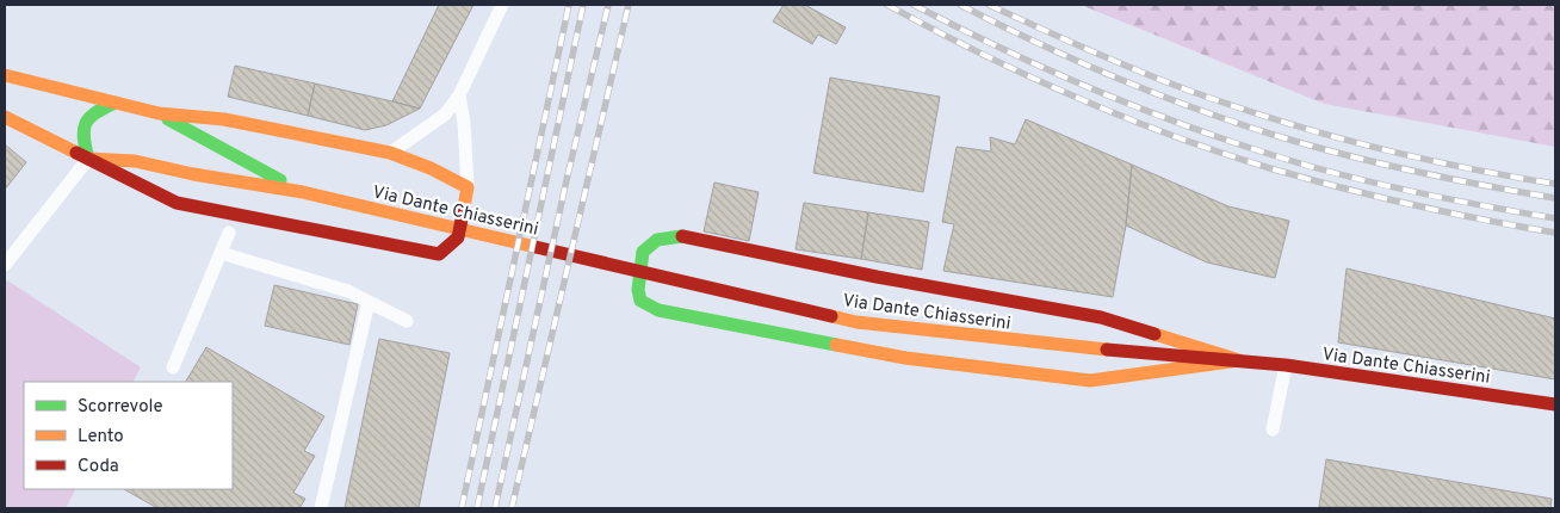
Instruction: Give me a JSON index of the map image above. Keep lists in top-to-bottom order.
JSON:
{
  "streets": {
    "street": ["Via Dante Chiasserini"]
  },
  "legend": ["Scorrevole", "Lento", "Coda"]
}
